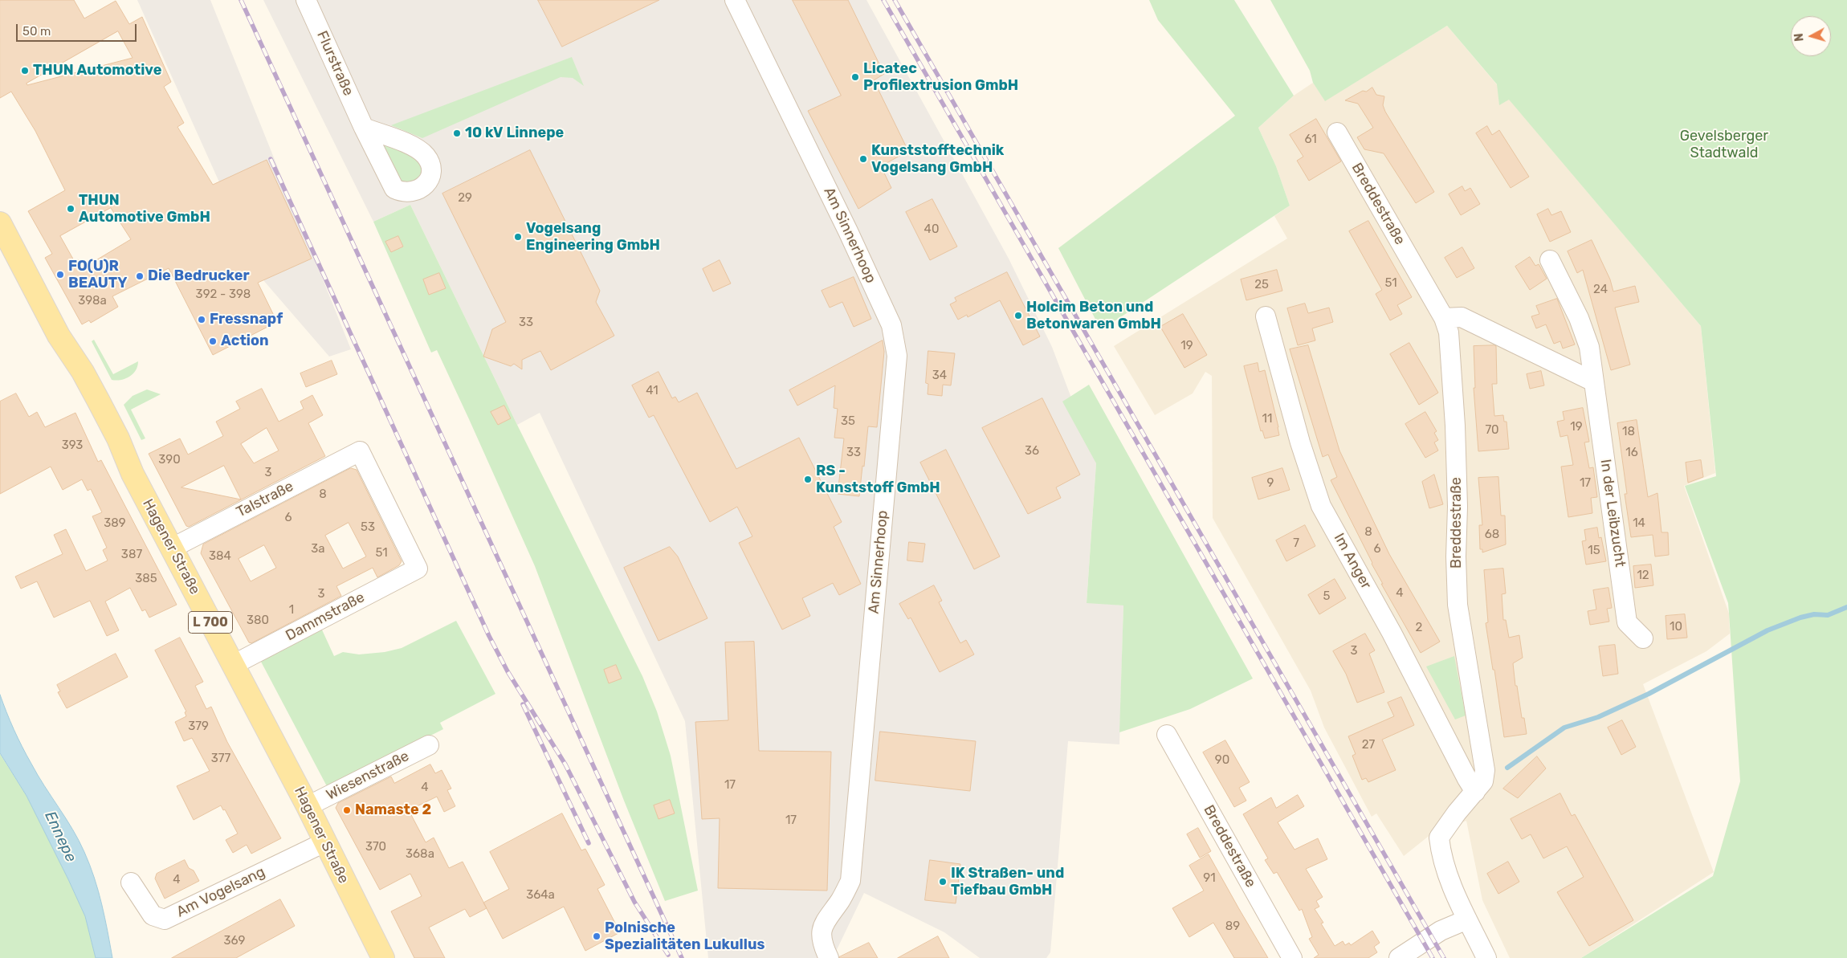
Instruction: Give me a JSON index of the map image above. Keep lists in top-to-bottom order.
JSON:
{
  "streets": {
    "main road": ["Hagener Straße", "L 700"],
    "street": [
      "Flurstraße",
      "Breddestraße",
      "Am Sinnerhoop",
      "Talstraße",
      "In der Leibzucht",
      "Im Anger",
      "Dammstraße",
      "Wiesenstraße",
      "Am Vogelsang"
    ]
  },
  "crossings": [
    ["Breddestraße", "Im Anger"],
    ["Talstraße", "Hagener Straße"],
    ["Talstraße", "Dammstraße"],
    ["Hagener Straße", "Dammstraße"],
    ["Hagener Straße", "Wiesenstraße"],
    ["Hagener Straße", "Am Vogelsang"]
  ],
  "water": ["Ennepe"],
  "parks": ["Gevelsberger Stadtwald"],
  "places": [
    "THUN Automotive",
    "Licatec Profilextrusion GmbH",
    "10 kV Linnepe",
    "Kunststofftechnik Vogelsang GmbH",
    "THUN Automotive GmbH",
    "Vogelsang Engineering GmbH",
    "FO(U)R BEAUTY",
    "Die Bedrucker",
    "Holcim Beton und Betonwaren GmbH",
    "Fressnapf",
    "Action",
    "RS - Kunststoff GmbH",
    "Namaste 2",
    "IK Straßen- und Tiefbau GmbH",
    "Polnische Spezialitäten Lukullus"
  ],
  "house_numbers": [
    "61",
    "29",
    "40",
    "51",
    "25",
    "24",
    "392 - 398",
    "398a",
    "33",
    "19",
    "34",
    "41",
    "11",
    "35",
    "19",
    "70",
    "18",
    "393",
    "36",
    "33",
    "16",
    "390",
    "3",
    "9",
    "17",
    "8",
    "6",
    "389",
    "14",
    "53",
    "8",
    "68",
    "7",
    "3a",
    "6",
    "15",
    "51",
    "387",
    "384",
    "12",
    "385",
    "4",
    "3",
    "5",
    "1",
    "380",
    "10",
    "2",
    "3",
    "379",
    "27",
    "377",
    "90",
    "17",
    "4",
    "17",
    "370",
    "368a",
    "91",
    "4",
    "364a",
    "89",
    "369"
  ],
  "scale_bar": "50 m",
  "north": "left"
}
